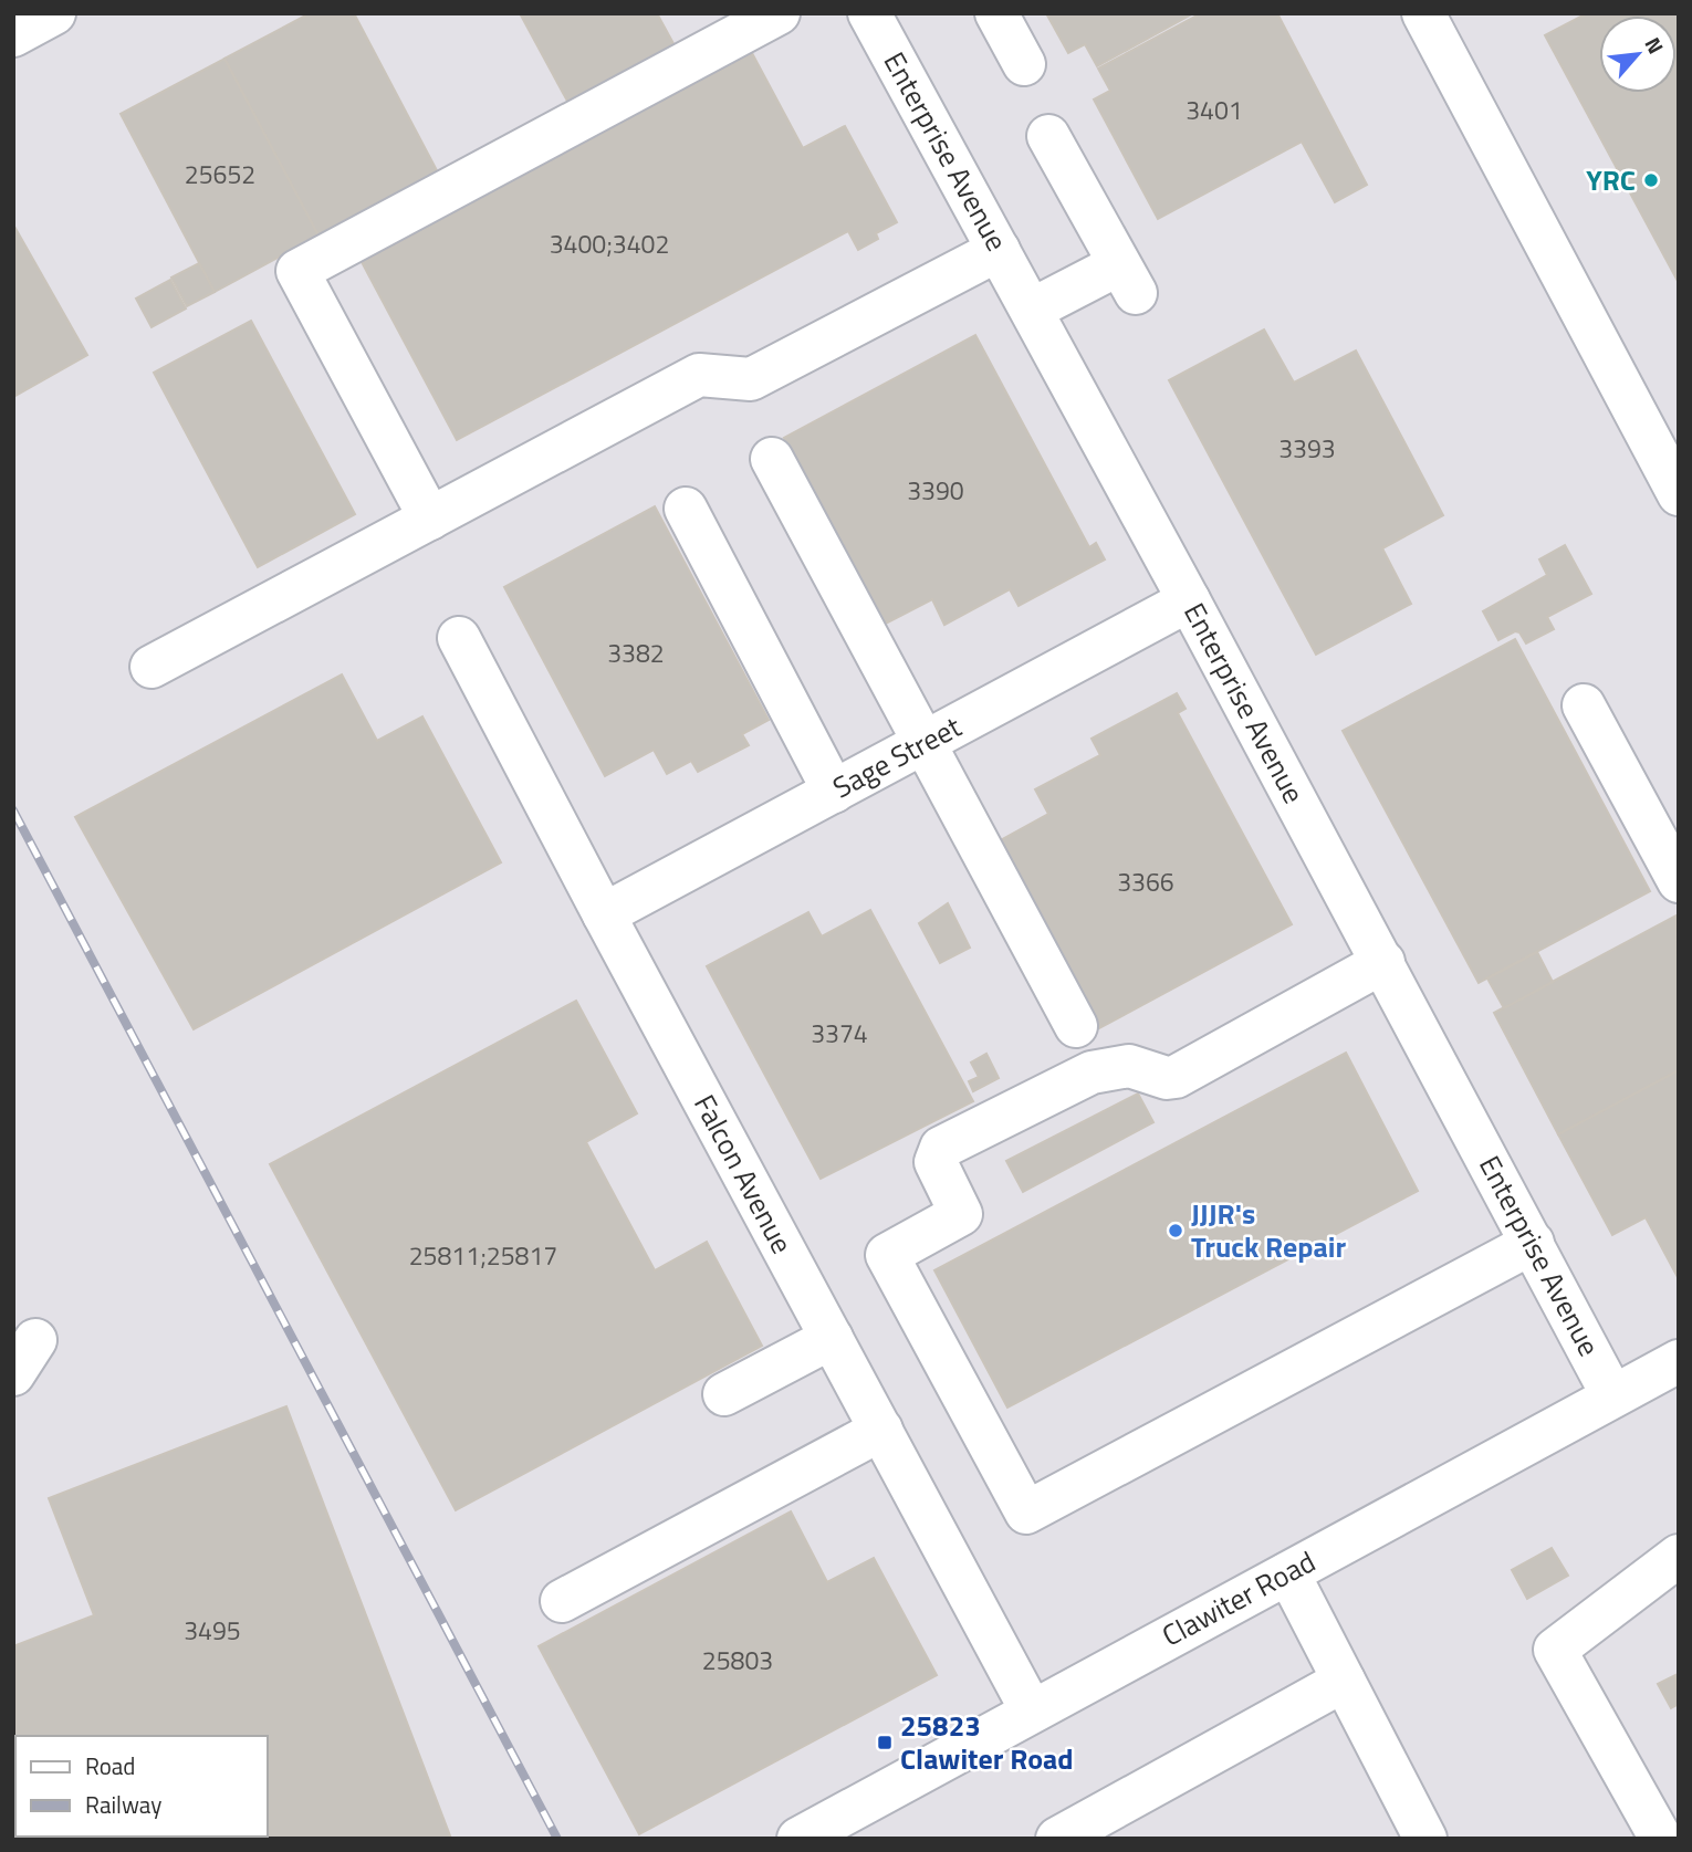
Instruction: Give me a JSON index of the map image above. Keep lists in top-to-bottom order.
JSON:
{
  "streets": {
    "street": [
      "Enterprise Avenue",
      "Sage Street",
      "Falcon Avenue",
      "Clawiter Road"
    ]
  },
  "crossings": [
    ["Enterprise Avenue", "Sage Street"],
    ["Enterprise Avenue", "Clawiter Road"],
    ["Sage Street", "Falcon Avenue"],
    ["Falcon Avenue", "Clawiter Road"]
  ],
  "places": {
    "other": ["YRC", "JJJR's Truck Repair"],
    "transit": ["25823 Clawiter Road"]
  },
  "house_numbers": [
    "3401",
    "25652",
    "3400;3402",
    "3393",
    "3390",
    "3382",
    "3366",
    "3374",
    "25811;25817",
    "3495",
    "25803"
  ],
  "legend": ["Road", "Railway"],
  "north": "top right"
}
